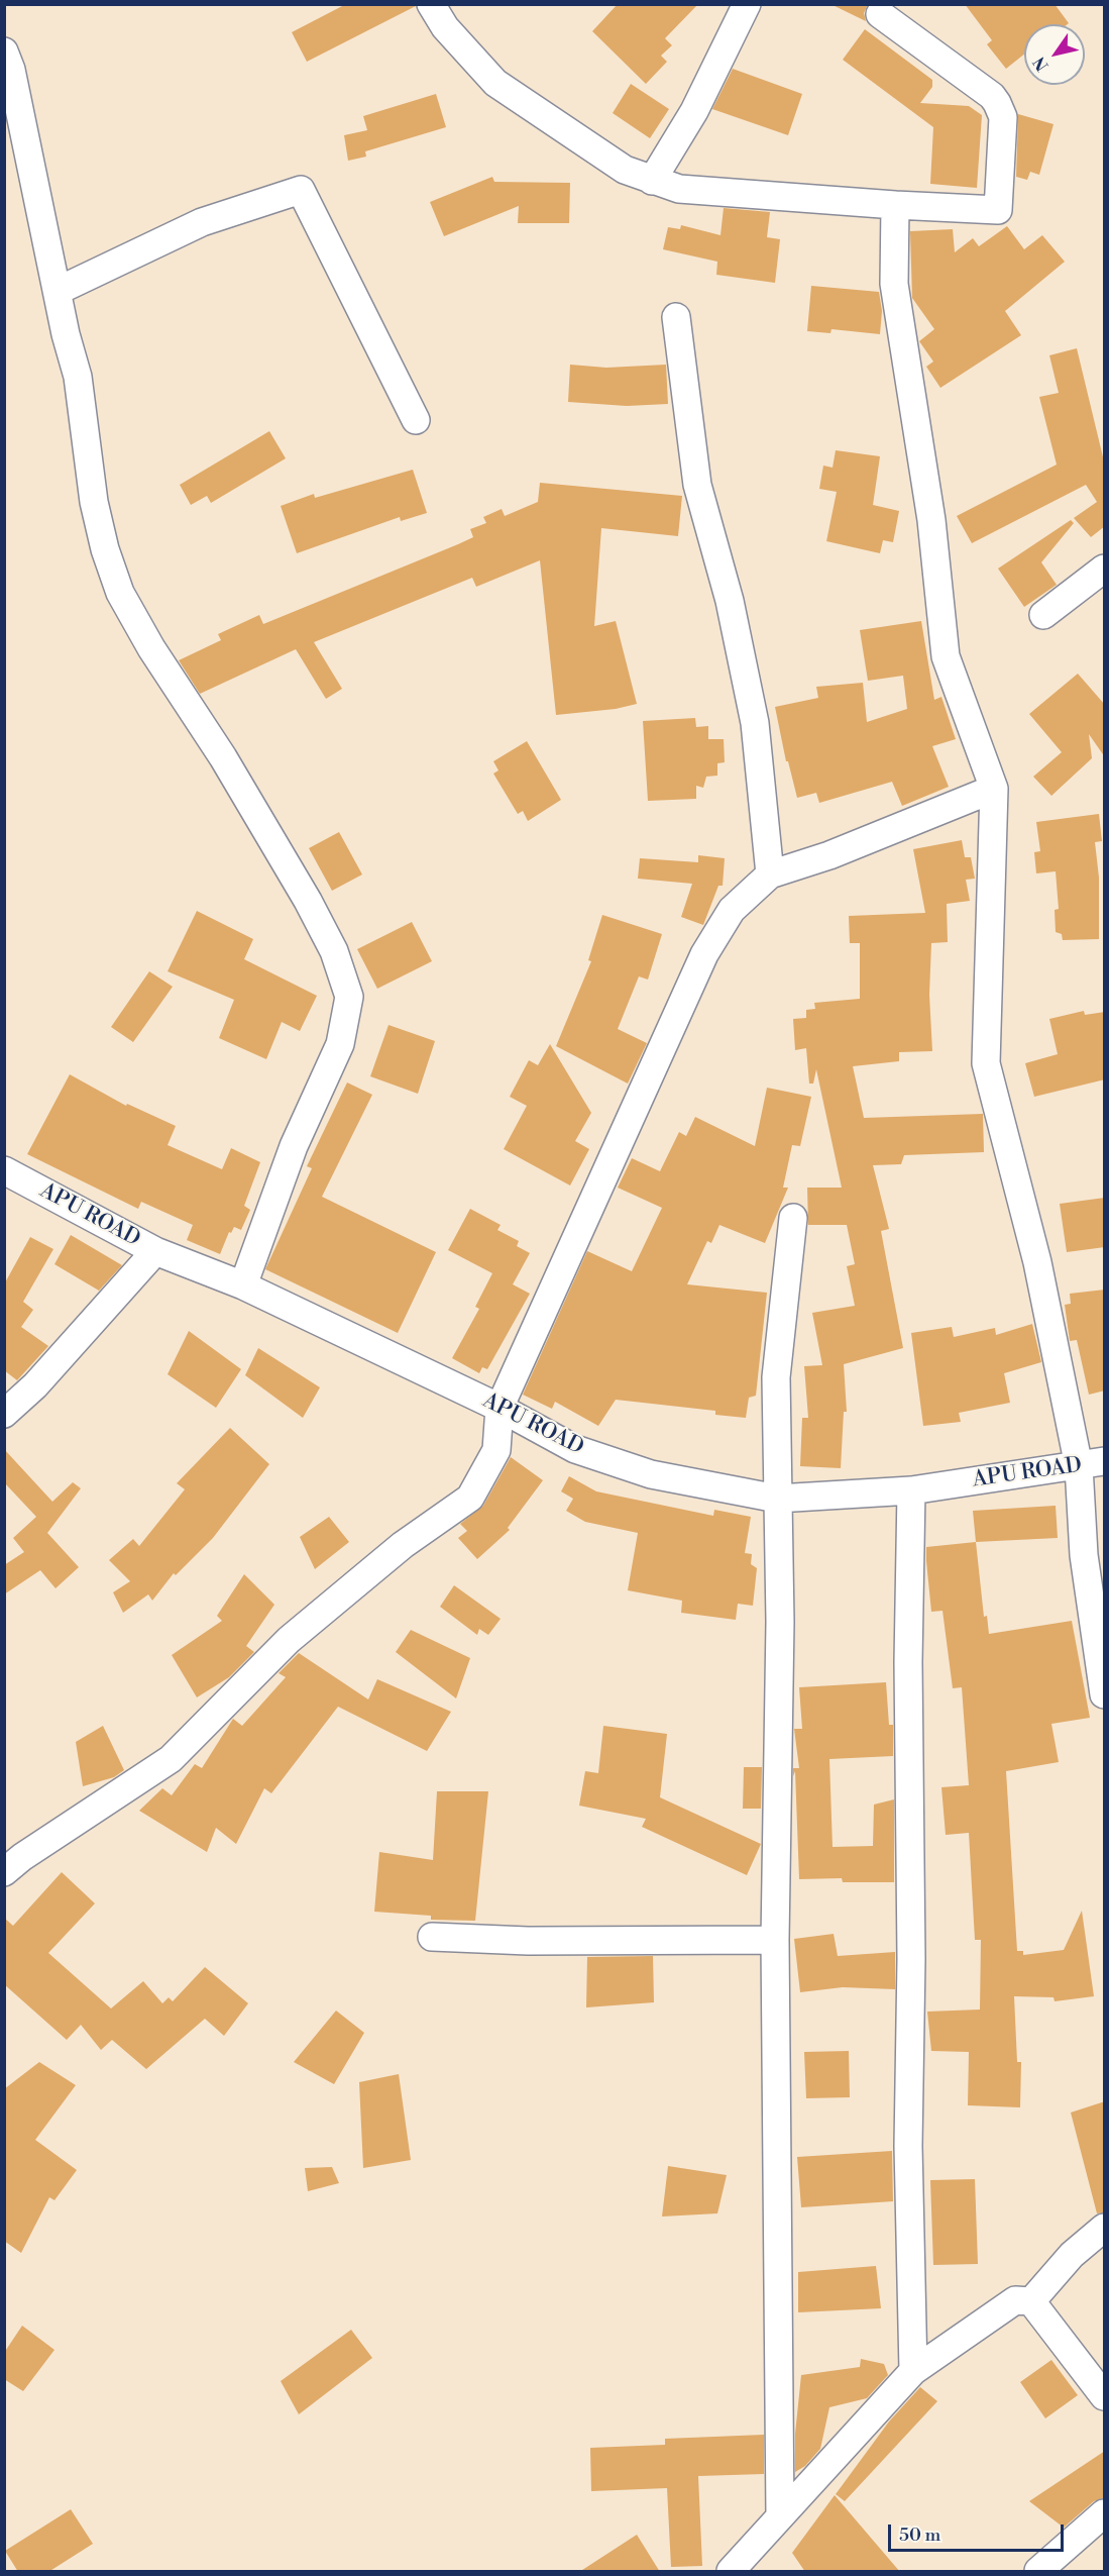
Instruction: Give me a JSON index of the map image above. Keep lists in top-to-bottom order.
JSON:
{
  "streets": {
    "street": ["APU ROAD"]
  },
  "scale_bar": "50 m",
  "north": "bottom left"
}
